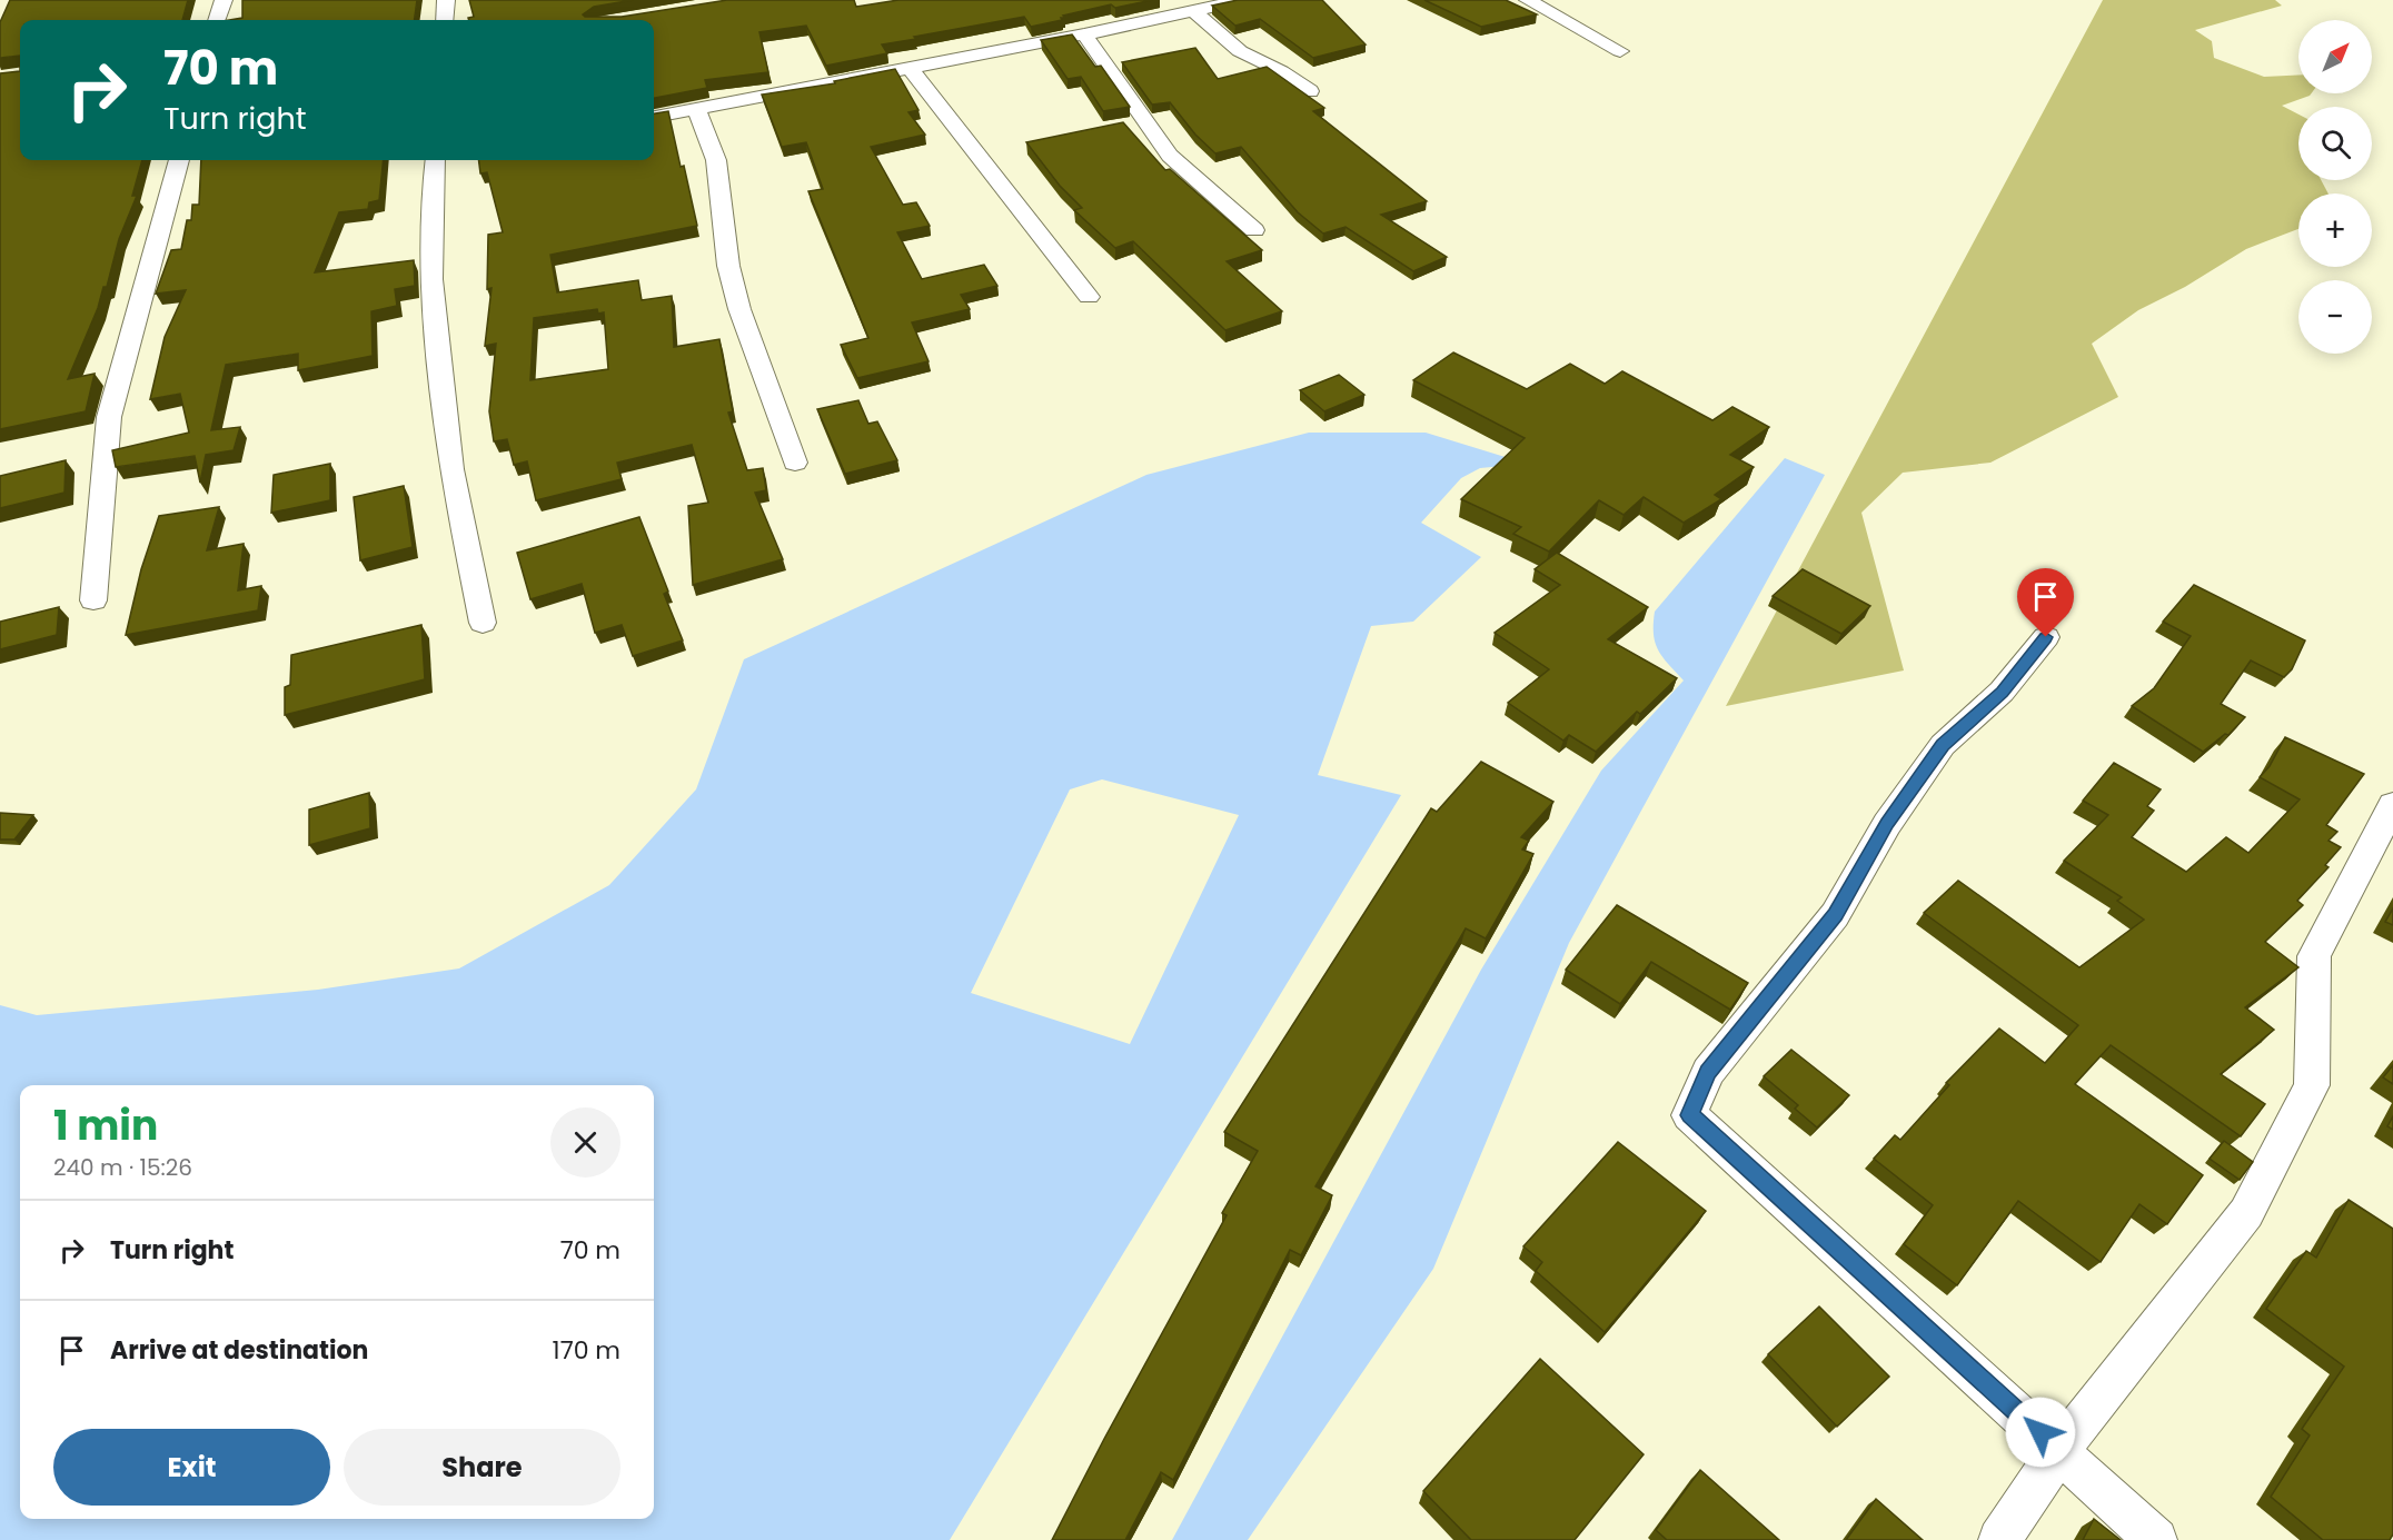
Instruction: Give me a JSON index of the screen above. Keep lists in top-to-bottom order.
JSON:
{
  "north": "top right",
  "page": {
    "map_buttons": ["+", "−"],
    "turn": ["70 m", "Turn right"],
    "heading": ["1 min", "240 m · 15:26"],
    "list": [
      {
        "name": "Turn right",
        "value": "70 m"
      },
      {
        "name": "Arrive at destination",
        "value": "170 m"
      }
    ],
    "buttons": ["Exit", "Share"]
  }
}
